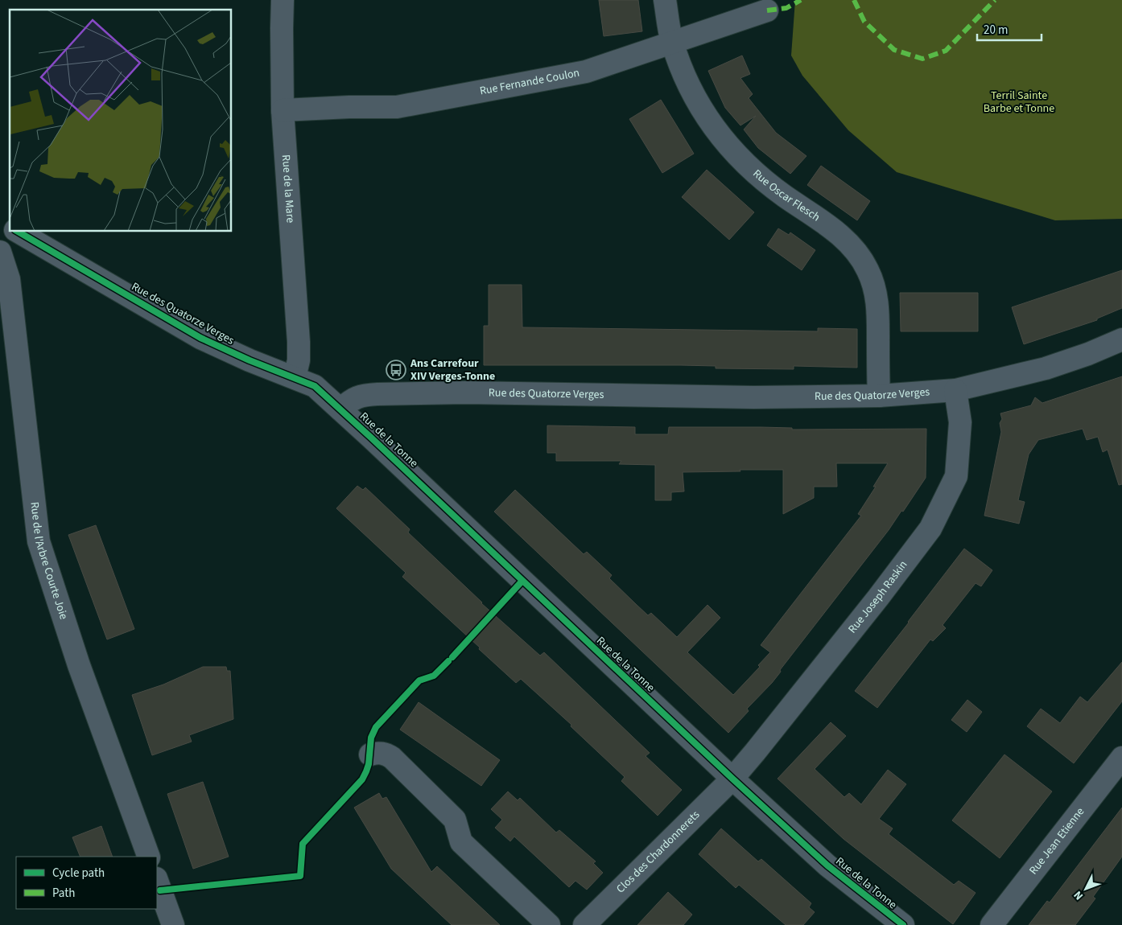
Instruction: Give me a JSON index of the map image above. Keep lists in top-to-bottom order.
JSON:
{
  "streets": {
    "street": [
      "Rue Fernande Coulon",
      "Rue de la Mare",
      "Rue Oscar Flesch",
      "Rue des Quatorze Verges",
      "Rue de la Tonne",
      "Rue de l'Arbre Courte Joie",
      "Rue Joseph Raskin",
      "Rue Jean Etienne",
      "Clos des Chardonnerets"
    ]
  },
  "crossings": [
    ["Rue Fernande Coulon", "Rue de la Mare"],
    ["Rue Fernande Coulon", "Rue Oscar Flesch"],
    ["Rue de la Mare", "Rue des Quatorze Verges"],
    ["Rue Oscar Flesch", "Rue des Quatorze Verges"],
    ["Rue des Quatorze Verges", "Rue de la Tonne"],
    ["Rue des Quatorze Verges", "Rue Joseph Raskin"],
    ["Rue de la Tonne", "Rue Joseph Raskin"],
    ["Rue de la Tonne", "Clos des Chardonnerets"],
    ["Rue Joseph Raskin", "Clos des Chardonnerets"]
  ],
  "parks": ["Terril Sainte Barbe et Tonne"],
  "places": {
    "bus stop": ["Ans Carrefour XIV Verges-Tonne"]
  },
  "legend": ["Cycle path", "Path"],
  "scale_bar": "20 m",
  "north": "bottom left"
}
